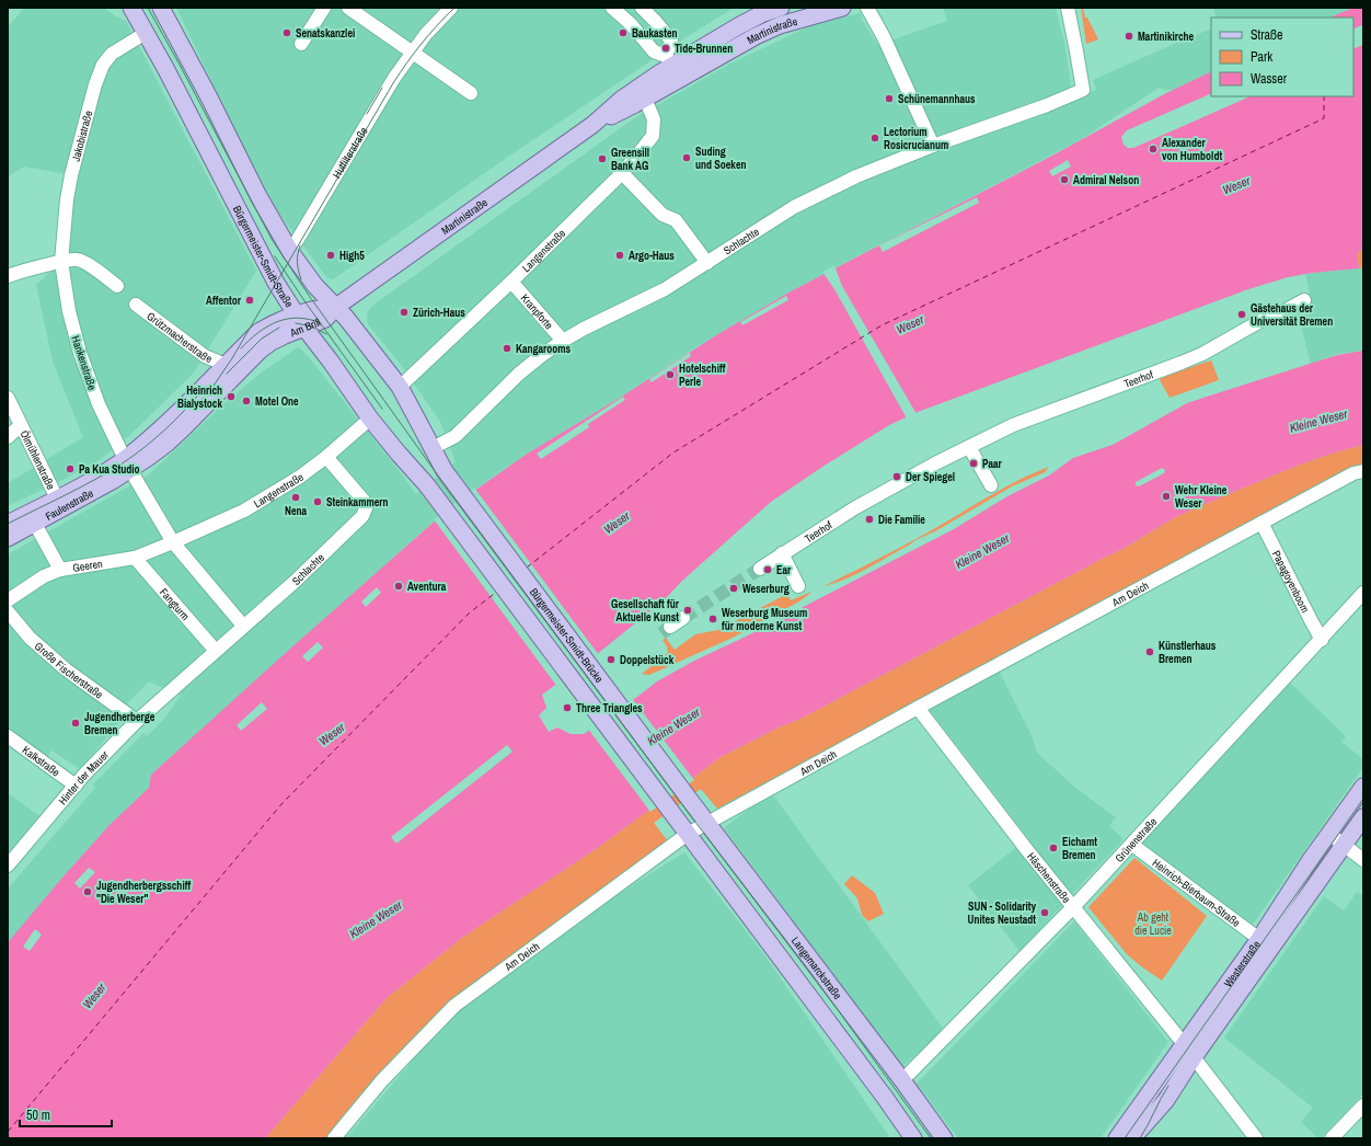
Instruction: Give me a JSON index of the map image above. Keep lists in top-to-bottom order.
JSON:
{
  "streets": {
    "main road": [
      "Martinistraße",
      "Bürgermeister-Smidt-Straße",
      "Am Brill",
      "Faulenstraße",
      "Bürgermeister-Smidt-Brücke",
      "Westerstraße",
      "Langemarckstraße"
    ],
    "street": [
      "Jakobistraße",
      "Hutfilterstraße",
      "Schlachte",
      "Langenstraße",
      "Kranpforte",
      "Grützmacherstraße",
      "Hankenstraße",
      "Teerhof",
      "Ölmühlenstraße",
      "Geeren",
      "Papagoyenboom",
      "Am Deich",
      "Fangturm",
      "Große Fischerstraße",
      "Kalkstraße",
      "Hinter der Mauer",
      "Grünenstraße",
      "Häschenstraße",
      "Heinrich-Bierbaum-Straße"
    ]
  },
  "crossings": [
    ["Martinistraße", "Langenstraße"],
    ["Martinistraße", "Am Brill"],
    ["Jakobistraße", "Bürgermeister-Smidt-Straße"],
    ["Jakobistraße", "Hankenstraße"],
    ["Schlachte", "Langenstraße"],
    ["Schlachte", "Kranpforte"],
    ["Schlachte", "Bürgermeister-Smidt-Brücke"],
    ["Schlachte", "Hinter der Mauer"],
    ["Langenstraße", "Bürgermeister-Smidt-Straße"],
    ["Langenstraße", "Kranpforte"],
    ["Langenstraße", "Hankenstraße"],
    ["Langenstraße", "Geeren"],
    ["Bürgermeister-Smidt-Straße", "Am Brill"],
    ["Bürgermeister-Smidt-Straße", "Bürgermeister-Smidt-Brücke"],
    ["Am Brill", "Grützmacherstraße"],
    ["Am Brill", "Hankenstraße"],
    ["Am Brill", "Faulenstraße"],
    ["Hankenstraße", "Faulenstraße"],
    ["Hankenstraße", "Geeren"],
    ["Ölmühlenstraße", "Faulenstraße"],
    ["Geeren", "Fangturm"],
    ["Papagoyenboom", "Am Deich"],
    ["Papagoyenboom", "Grünenstraße"],
    ["Am Deich", "Häschenstraße"],
    ["Am Deich", "Langemarckstraße"],
    ["Fangturm", "Hinter der Mauer"],
    ["Bürgermeister-Smidt-Brücke", "Langemarckstraße"],
    ["Große Fischerstraße", "Hinter der Mauer"],
    ["Kalkstraße", "Hinter der Mauer"],
    ["Grünenstraße", "Häschenstraße"],
    ["Grünenstraße", "Heinrich-Bierbaum-Straße"],
    ["Grünenstraße", "Langemarckstraße"],
    ["Häschenstraße", "Westerstraße"],
    ["Heinrich-Bierbaum-Straße", "Westerstraße"]
  ],
  "water": ["Weser", "Kleine Weser"],
  "parks": ["Ab geht die Lucie"],
  "places": [
    "Senatskanzlei",
    "Baukasten",
    "Martinikirche",
    "Tide-Brunnen",
    "Schünemannhaus",
    "Lectorium Rosicrucianum",
    "Alexander von Humboldt",
    "Suding und Soeken",
    "Greensill Bank AG",
    "Admiral Nelson",
    "High5",
    "Argo-Haus",
    "Affentor",
    "Zürich-Haus",
    "Gästehaus der Universität Bremen",
    "Kangarooms",
    "Hotelschiff Perle",
    "Heinrich Bialystock",
    "Motel One",
    "Paar",
    "Pa Kua Studio",
    "Der Spiegel",
    "Wehr Kleine Weser",
    "Nena",
    "Steinkammern",
    "Die Familie",
    "Ear",
    "Aventura",
    "Weserburg",
    "Gesellschaft für Aktuelle Kunst",
    "Weserburg Museum für moderne Kunst",
    "Künstlerhaus Bremen",
    "Doppelstück",
    "Three Triangles",
    "Jugendherberge Bremen",
    "Eichamt Bremen",
    "Jugendherbergsschiff \"Die Weser\"",
    "SUN - Solidarity Unites Neustadt"
  ],
  "legend": ["Straße", "Park", "Wasser"],
  "scale_bar": "50 m"
}
